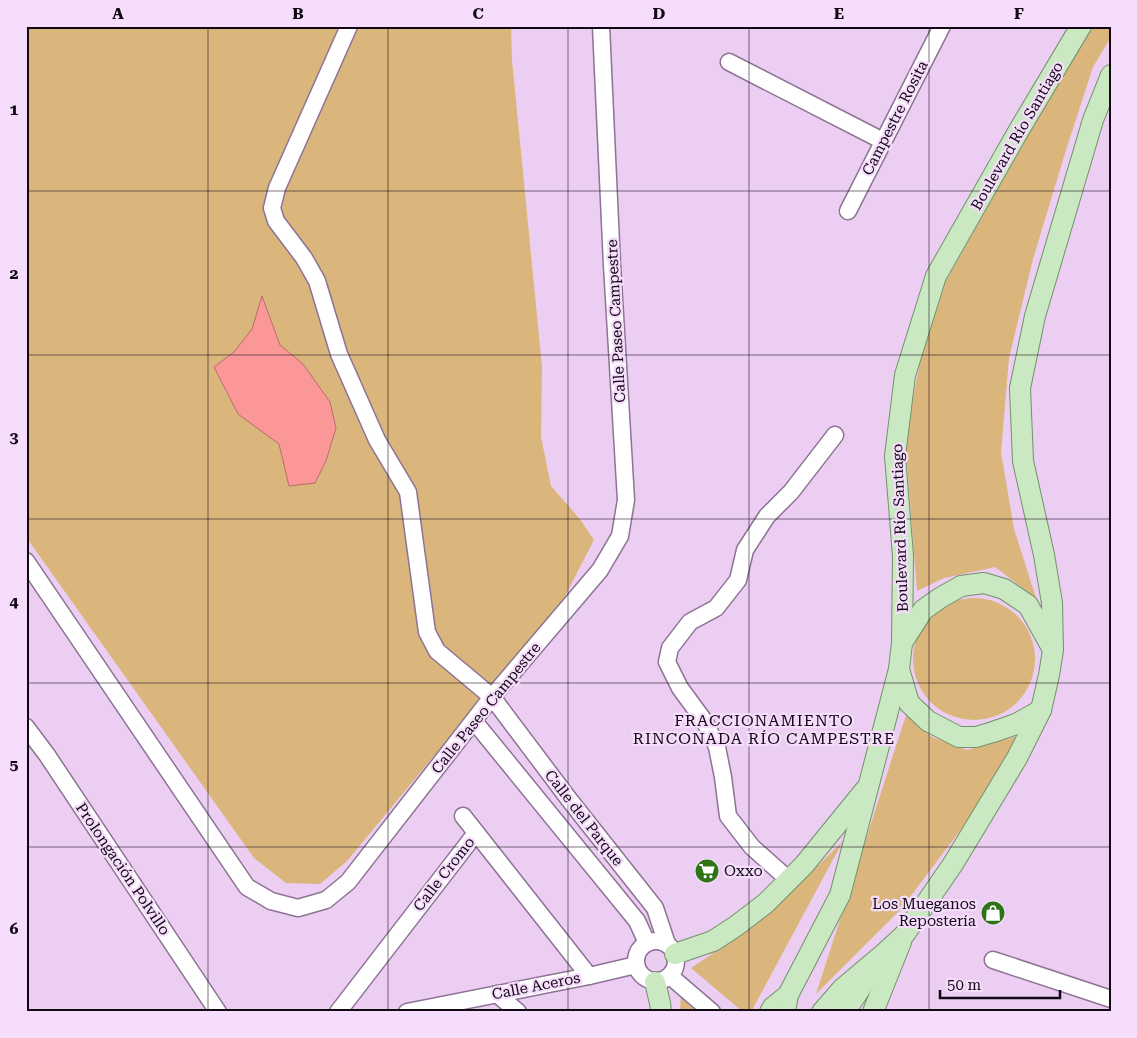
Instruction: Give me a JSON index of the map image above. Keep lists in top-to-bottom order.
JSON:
{
  "streets": {
    "main road": ["Boulevard Río Santiago"],
    "street": [
      "Campestre Rosita",
      "Calle Paseo Campestre",
      "Calle del Parque",
      "Prolongación Polvillo",
      "Calle Cromo",
      "Calle Aceros"
    ]
  },
  "crossings": [
    ["Calle Paseo Campestre", "Calle del Parque"],
    ["Calle del Parque", "Calle Aceros"],
    ["Calle Cromo", "Calle Aceros"]
  ],
  "districts": ["FRACCIONAMIENTO RINCONADA RÍO CAMPESTRE"],
  "places": {
    "supermarket": ["Oxxo"],
    "shop": ["Los Mueganos Repostería"]
  },
  "scale_bar": "50 m",
  "grid": {
    "columns": [
      "A",
      "B",
      "C",
      "D",
      "E",
      "F"
    ],
    "rows": [
      "1",
      "2",
      "3",
      "4",
      "5",
      "6"
    ]
  }
}
